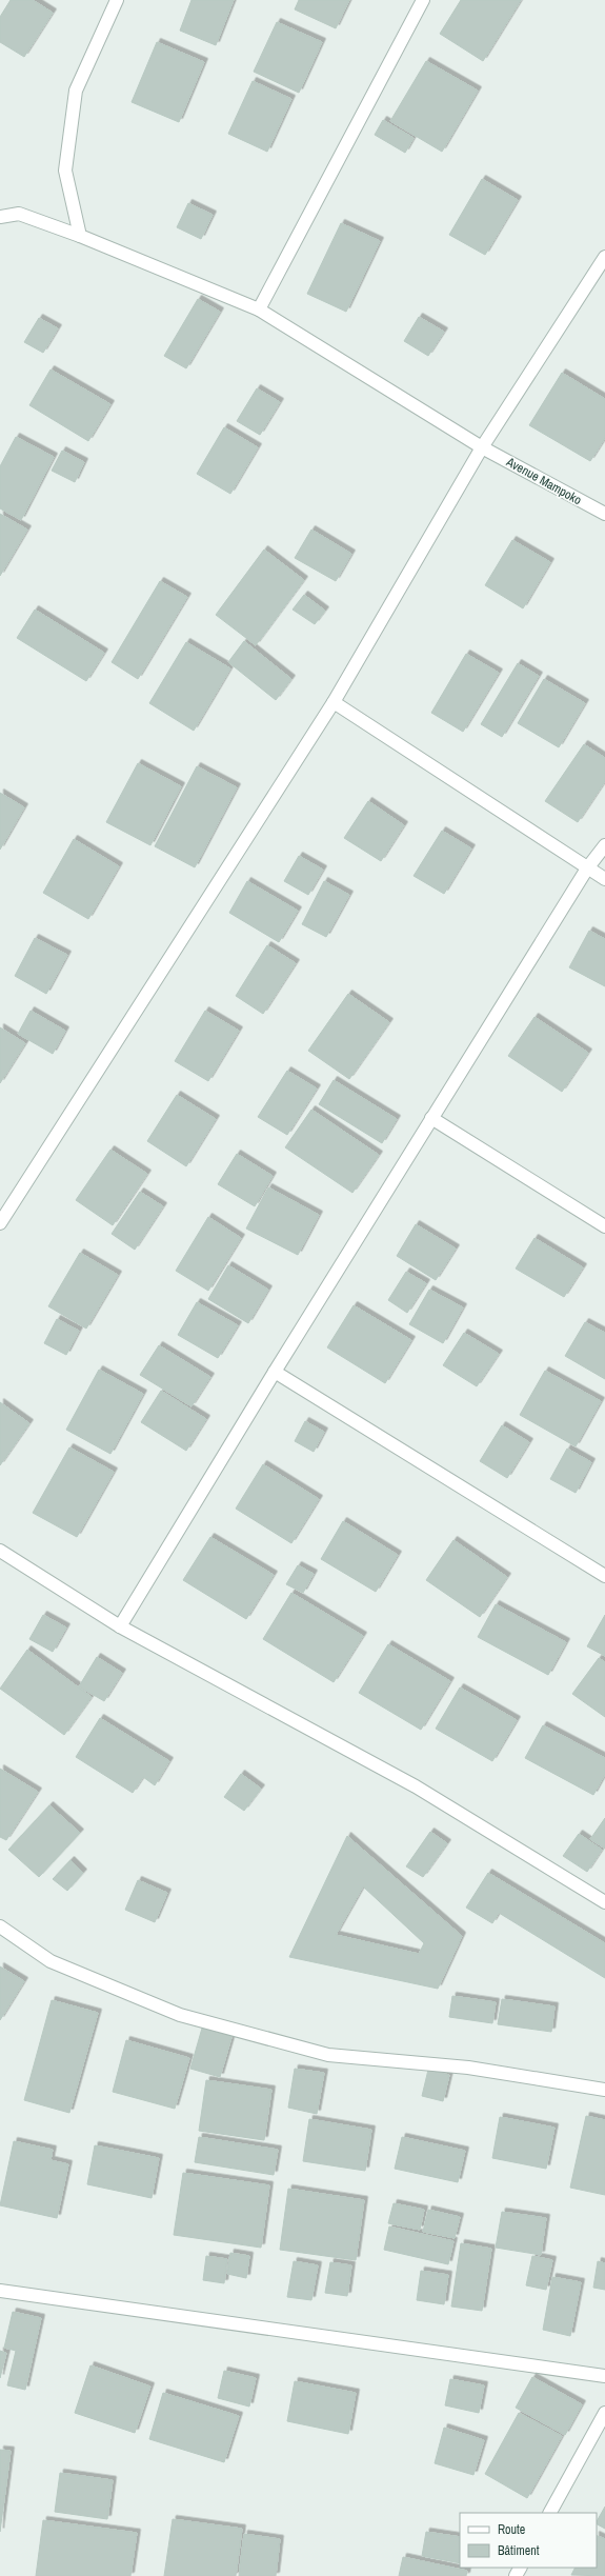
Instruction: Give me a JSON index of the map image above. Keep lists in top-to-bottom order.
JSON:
{
  "streets": {
    "street": ["Avenue Mampoko"]
  },
  "legend": ["Route", "Bâtiment"]
}
